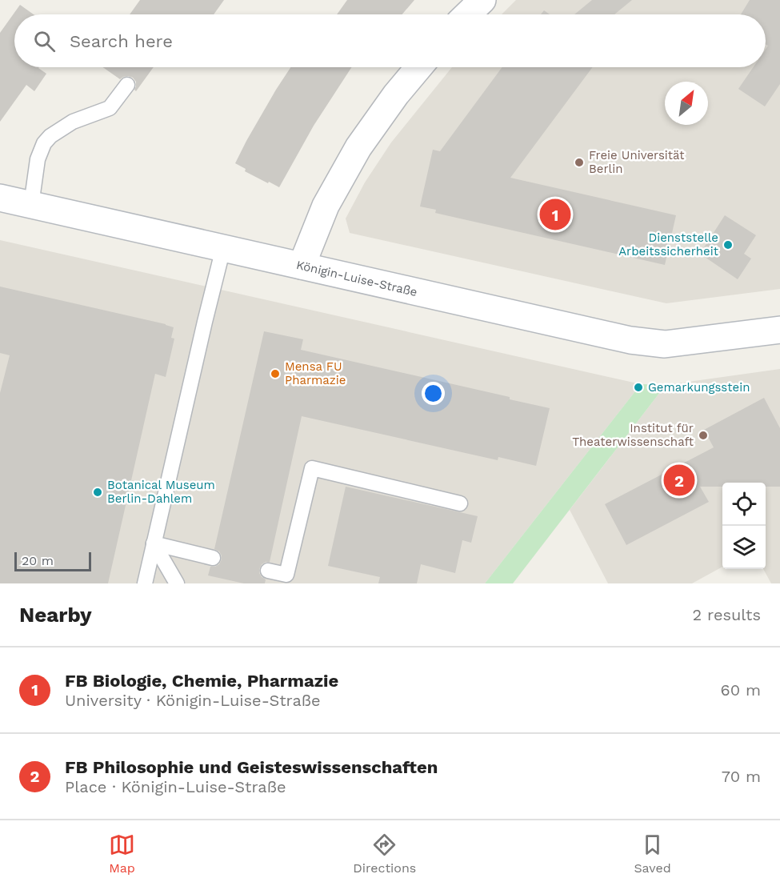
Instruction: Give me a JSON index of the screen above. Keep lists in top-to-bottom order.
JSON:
{
  "streets": {
    "main road": ["Königin-Luise-Straße"]
  },
  "places": [
    "Freie Universität Berlin",
    "Dienststelle Arbeitssicherheit",
    "Mensa FU Pharmazie",
    "Gemarkungsstein",
    "Institut für Theaterwissenschaft",
    "Botanical Museum Berlin-Dahlem"
  ],
  "scale_bar": "20 m",
  "north": "top right",
  "page": {
    "search": "Search here",
    "pins": ["1", "2"],
    "scale": "20 m",
    "heading": ["Nearby", "2 results"],
    "list": [
      {
        "mark": "1",
        "name": "FB Biologie, Chemie, Pharmazie",
        "note": "University · Königin-Luise-Straße",
        "value": "60 m"
      },
      {
        "mark": "2",
        "name": "FB Philosophie und Geisteswissenschaften",
        "note": "Place · Königin-Luise-Straße",
        "value": "70 m"
      }
    ],
    "nav": ["Map", "Directions", "Saved"]
  }
}
